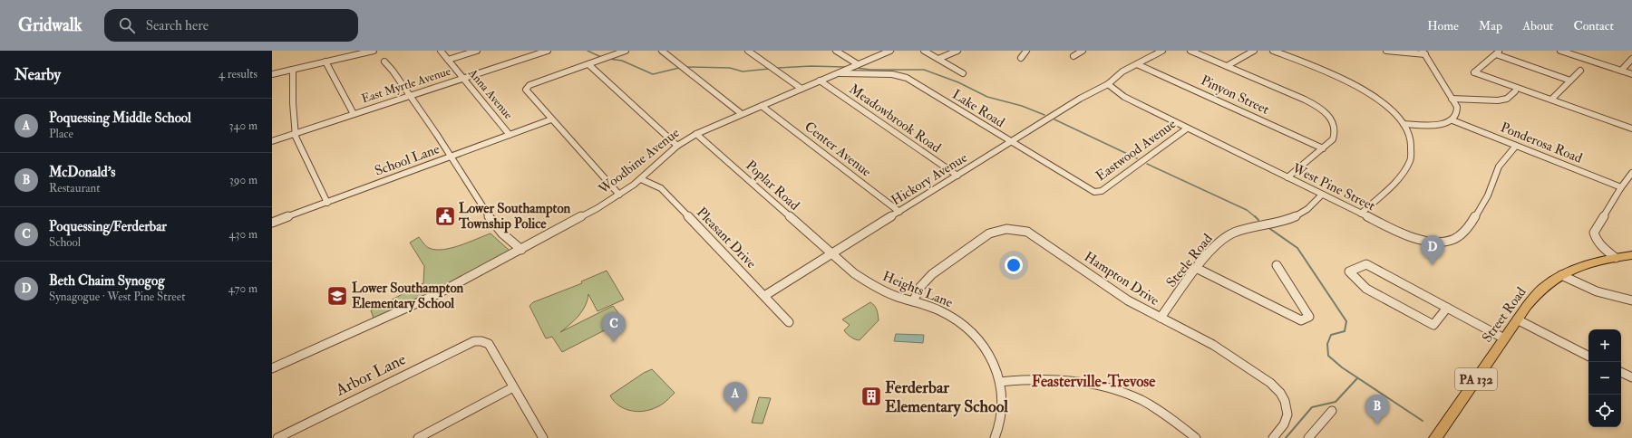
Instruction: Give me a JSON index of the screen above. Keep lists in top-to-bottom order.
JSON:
{
  "streets": {
    "main road": ["Street Road", "PA 132"],
    "street": [
      "East Myrtle Avenue",
      "Anna Avenue",
      "Pinyon Street",
      "Lake Road",
      "Meadowbrook Road",
      "Ponderosa Road",
      "Center Avenue",
      "Eastwood Avenue",
      "School Lane",
      "Woodbine Avenue",
      "Hickory Avenue",
      "Poplar Road",
      "West Pine Street",
      "Pleasant Drive",
      "Steele Road",
      "Hampton Drive",
      "Heights Lane",
      "Arbor Lane"
    ]
  },
  "crossings": [
    ["East Myrtle Avenue", "Anna Avenue"],
    ["Anna Avenue", "School Lane"],
    ["Pinyon Street", "Hickory Avenue"],
    ["Lake Road", "Eastwood Avenue"],
    ["Lake Road", "Woodbine Avenue"],
    ["Lake Road", "Hickory Avenue"],
    ["Meadowbrook Road", "Woodbine Avenue"],
    ["Meadowbrook Road", "Hickory Avenue"],
    ["Ponderosa Road", "West Pine Street"],
    ["Center Avenue", "Woodbine Avenue"],
    ["Center Avenue", "Hickory Avenue"],
    ["Eastwood Avenue", "West Pine Street"],
    ["Woodbine Avenue", "Poplar Road"],
    ["Woodbine Avenue", "Pleasant Drive"],
    ["Hickory Avenue", "Poplar Road"],
    ["Hickory Avenue", "West Pine Street"],
    ["Hickory Avenue", "Pleasant Drive"],
    ["Hickory Avenue", "Heights Lane"],
    ["Poplar Road", "Heights Lane"],
    ["West Pine Street", "Steele Road"],
    ["Steele Road", "Hampton Drive"],
    ["Hampton Drive", "Heights Lane"]
  ],
  "districts": ["Feasterville-Trevose"],
  "places": {
    "public building": ["Lower Southampton Township Police"],
    "school or university": ["Lower Southampton Elementary School"],
    "building": ["Ferderbar Elementary School"]
  },
  "page": {
    "header": "Gridwalk",
    "search": "Search here",
    "nav": [
      "Home",
      "Map",
      "About",
      "Contact"
    ],
    "heading": ["Nearby", "4 results"],
    "list": [
      {
        "mark": "A",
        "name": "Poquessing Middle School",
        "note": "Place",
        "value": "340 m"
      },
      {
        "mark": "B",
        "name": "McDonald's",
        "note": "Restaurant",
        "value": "390 m"
      },
      {
        "mark": "C",
        "name": "Poquessing/Ferderbar",
        "note": "School",
        "value": "430 m"
      },
      {
        "mark": "D",
        "name": "Beth Chaim Synogog",
        "note": "Synagogue · West Pine Street",
        "value": "470 m"
      }
    ],
    "pins": [
      "D",
      "C",
      "A",
      "B"
    ],
    "map_buttons": ["+", "−"]
  }
}
